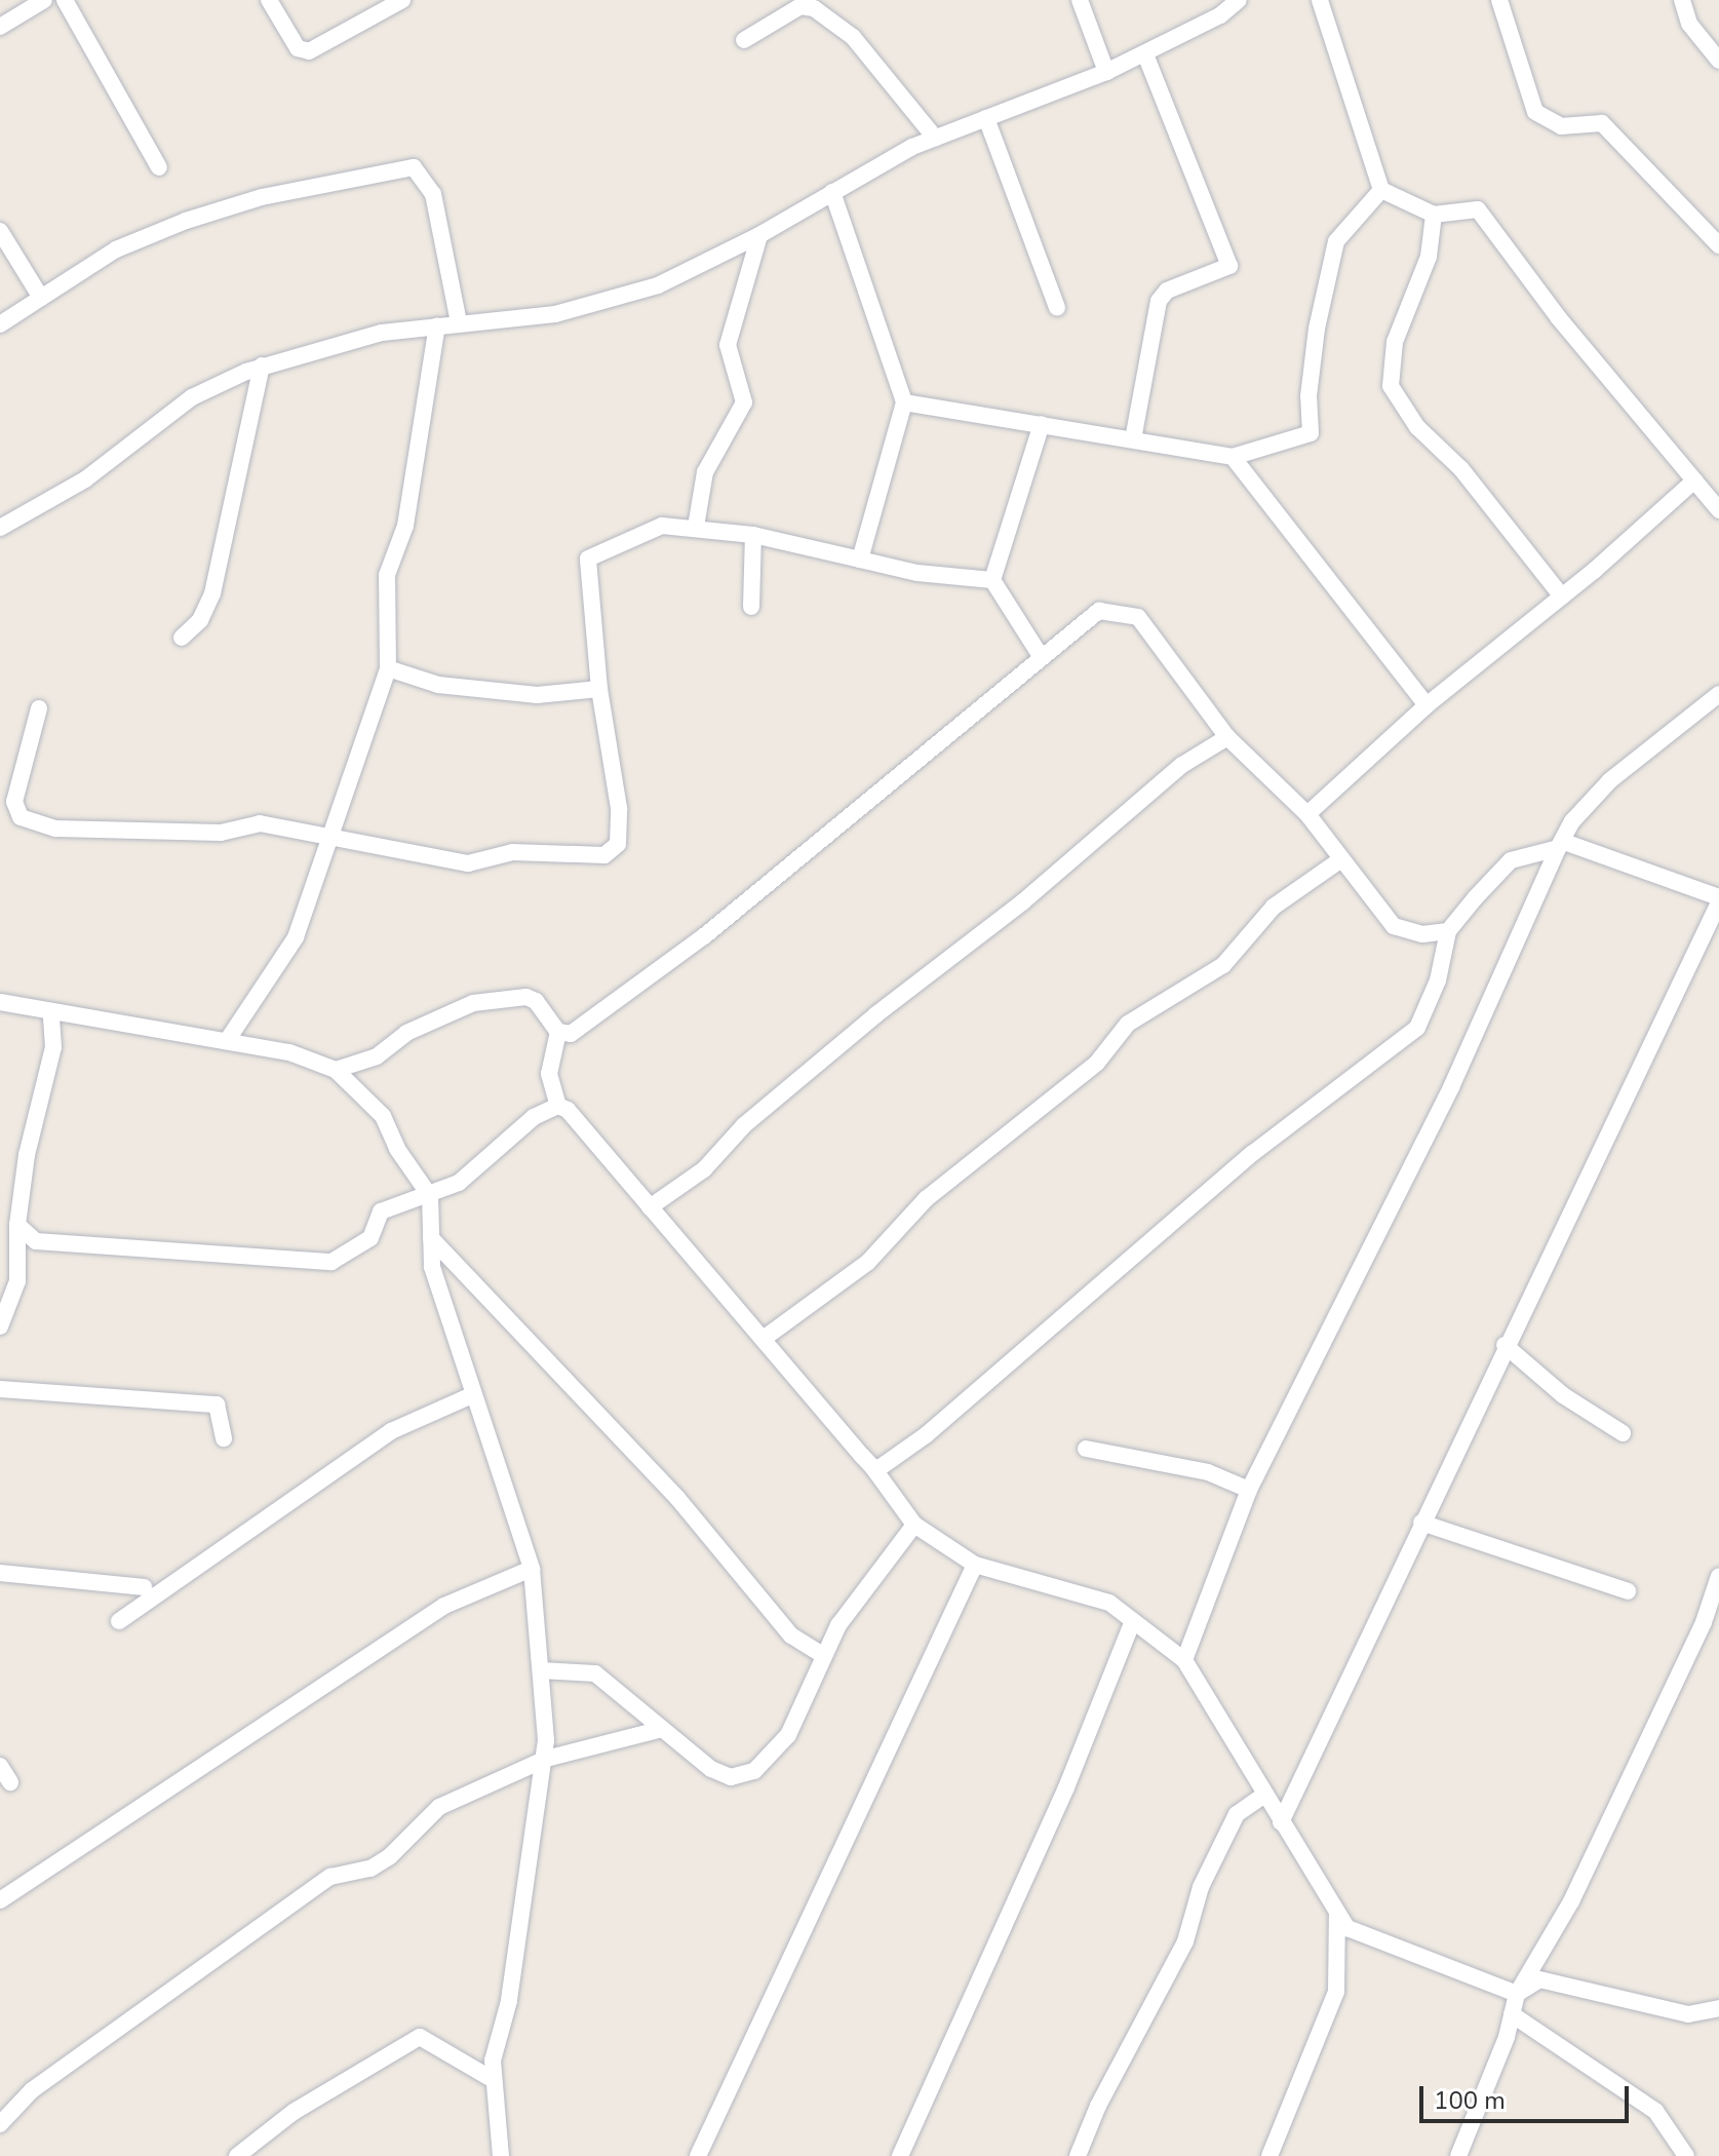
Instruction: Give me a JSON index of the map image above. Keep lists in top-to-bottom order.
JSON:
{
  "scale_bar": "100 m"
}
